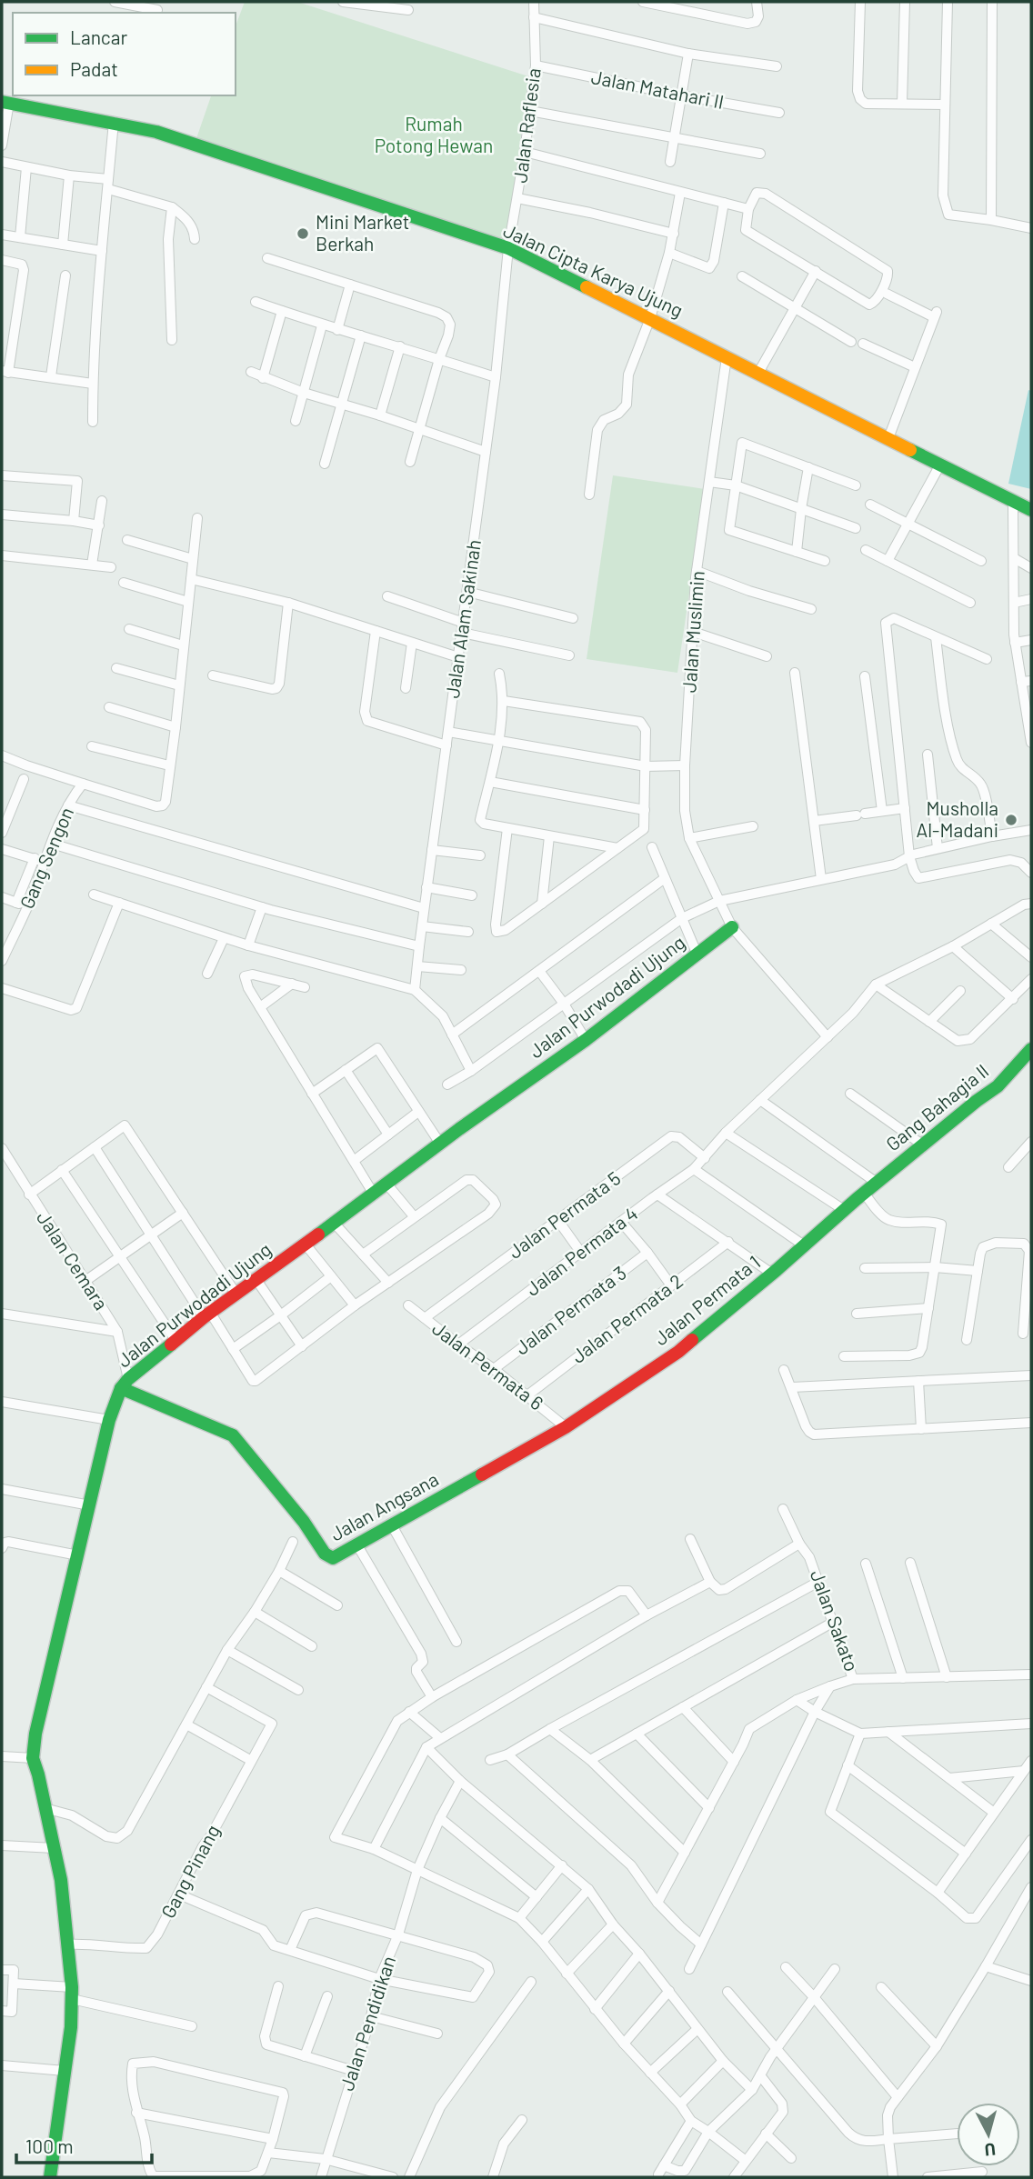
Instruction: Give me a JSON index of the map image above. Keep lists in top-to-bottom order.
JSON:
{
  "streets": {
    "street": [
      "Jalan Matahari II",
      "Jalan Raflesia",
      "Jalan Cipta Karya Ujung",
      "Jalan Alam Sakinah",
      "Jalan Muslimin",
      "Gang Sengon",
      "Jalan Purwodadi Ujung",
      "Gang Bahagia ll",
      "Jalan Permata 5",
      "Jalan Permata 4",
      "Jalan Cemara",
      "Jalan Permata 1",
      "Jalan Permata 3",
      "Jalan Permata 2",
      "Jalan Permata 6",
      "Jalan Angsana",
      "Jalan Sakato",
      "Gang Pinang",
      "Jalan Pendidikan"
    ]
  },
  "crossings": [
    ["Jalan Matahari II", "Jalan Raflesia"],
    ["Jalan Raflesia", "Jalan Cipta Karya Ujung"],
    ["Jalan Raflesia", "Jalan Alam Sakinah"],
    ["Jalan Cipta Karya Ujung", "Jalan Alam Sakinah"],
    ["Jalan Cipta Karya Ujung", "Jalan Muslimin"],
    ["Jalan Purwodadi Ujung", "Jalan Cemara"],
    ["Jalan Purwodadi Ujung", "Jalan Angsana"],
    ["Jalan Purwodadi Ujung", "Gang Pinang"],
    ["Gang Bahagia ll", "Jalan Permata 1"],
    ["Jalan Permata 5", "Jalan Permata 4"],
    ["Jalan Permata 5", "Jalan Permata 6"],
    ["Jalan Permata 4", "Jalan Permata 6"],
    ["Jalan Cemara", "Jalan Angsana"],
    ["Jalan Permata 1", "Jalan Permata 6"],
    ["Jalan Permata 1", "Jalan Angsana"],
    ["Jalan Permata 3", "Jalan Permata 6"],
    ["Jalan Permata 2", "Jalan Permata 6"],
    ["Jalan Permata 6", "Jalan Angsana"]
  ],
  "parks": ["Rumah Potong Hewan"],
  "places": ["Mini Market Berkah", "Musholla Al-Madani"],
  "legend": ["Lancar", "Padat"],
  "scale_bar": "100 m",
  "north": "bottom"
}
